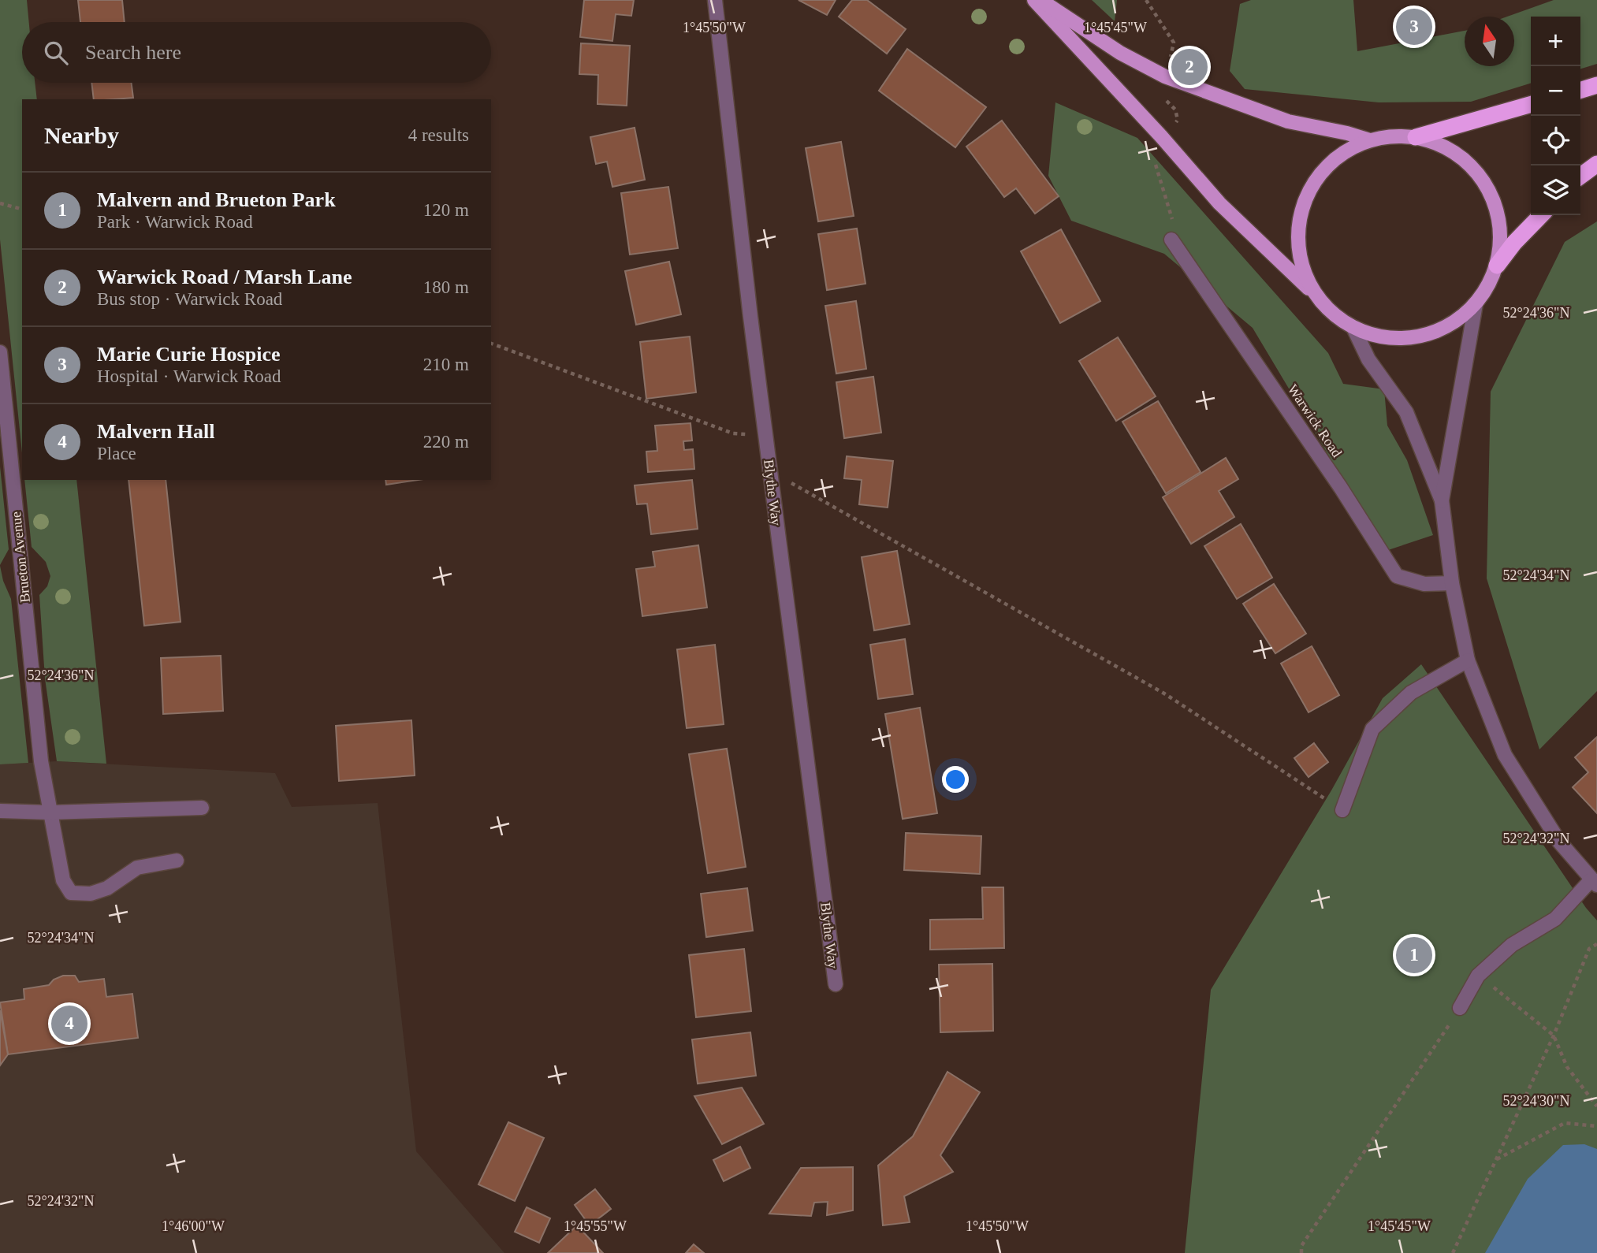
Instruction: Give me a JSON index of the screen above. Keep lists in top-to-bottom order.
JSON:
{
  "streets": {
    "street": ["Warwick Road", "Blythe Way", "Brueton Avenue"]
  },
  "north": "top",
  "page": {
    "pins": [
      "3",
      "2",
      "1",
      "4"
    ],
    "map_buttons": ["+", "−"],
    "search": "Search here",
    "heading": ["Nearby", "4 results"],
    "list": [
      {
        "mark": "1",
        "name": "Malvern and Brueton Park",
        "note": "Park · Warwick Road",
        "value": "120 m"
      },
      {
        "mark": "2",
        "name": "Warwick Road / Marsh Lane",
        "note": "Bus stop · Warwick Road",
        "value": "180 m"
      },
      {
        "mark": "3",
        "name": "Marie Curie Hospice",
        "note": "Hospital · Warwick Road",
        "value": "210 m"
      },
      {
        "mark": "4",
        "name": "Malvern Hall",
        "note": "Place",
        "value": "220 m"
      }
    ]
  },
  "coordinates": [
    "1°45'50\"W",
    "1°45'45\"W",
    "52°24'36\"N",
    "52°24'34\"N",
    "52°24'32\"N",
    "52°24'30\"N",
    "1°46'00\"W",
    "1°45'55\"W"
  ]
}
